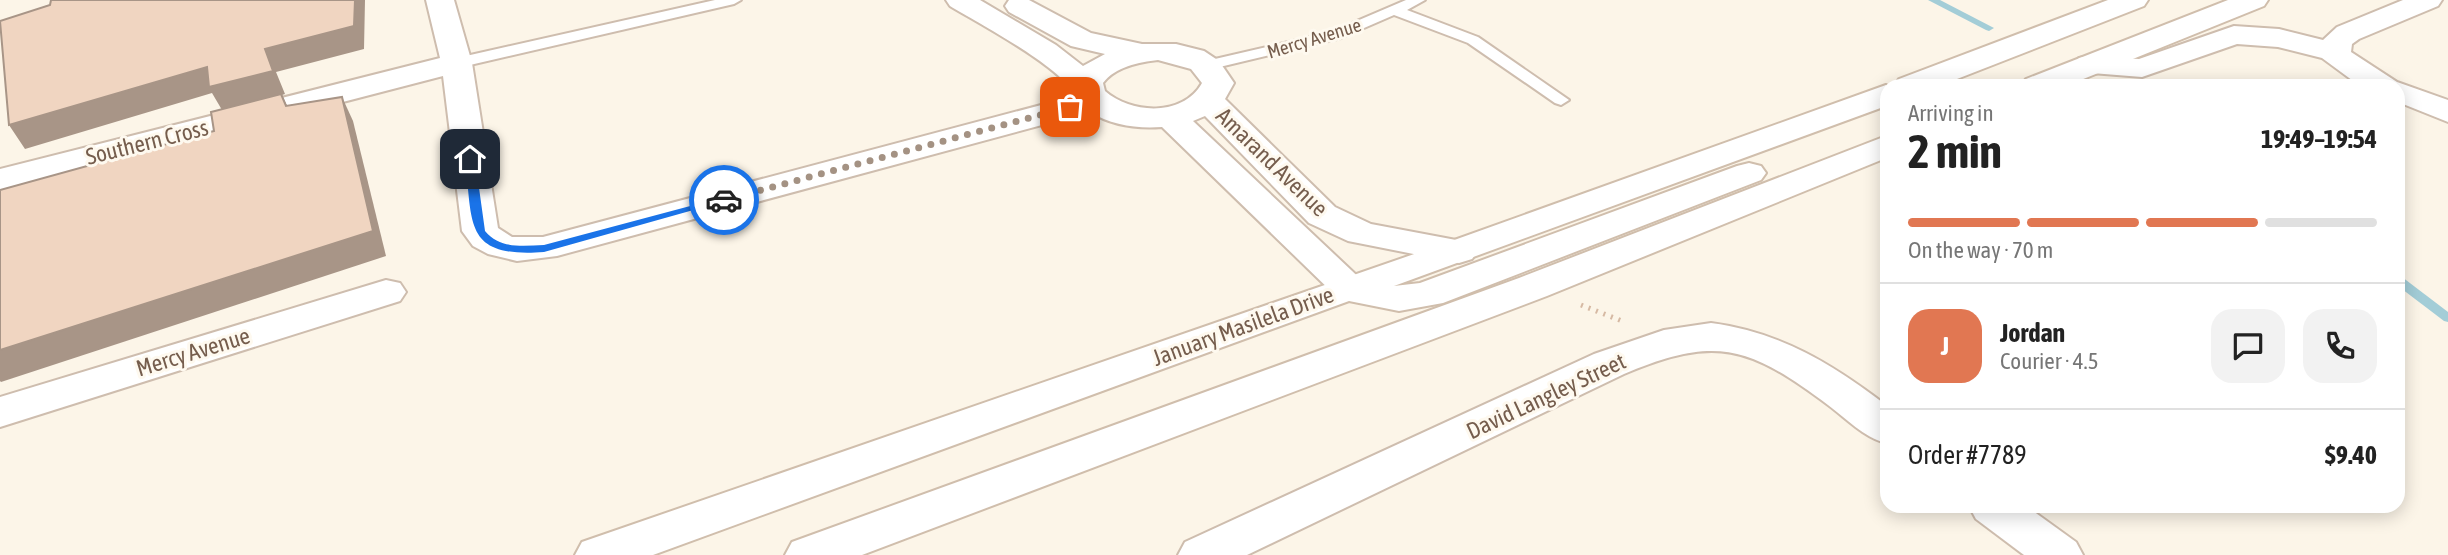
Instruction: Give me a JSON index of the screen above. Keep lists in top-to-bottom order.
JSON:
{
  "streets": {
    "street": [
      "Mercy Avenue",
      "Southern Cross",
      "Amarand Avenue",
      "January Masilela Drive",
      "David Langley Street"
    ]
  },
  "crossings": [
    ["Amarand Avenue", "January Masilela Drive"]
  ],
  "page": {
    "heading": ["2 min", "Arriving in", "19:49–19:54"],
    "panel": [
      "Jordan",
      "Courier · 4.5",
      "Order #7789",
      "$9.40"
    ],
    "bar": "On the way · 70 m",
    "round": "J"
  }
}
